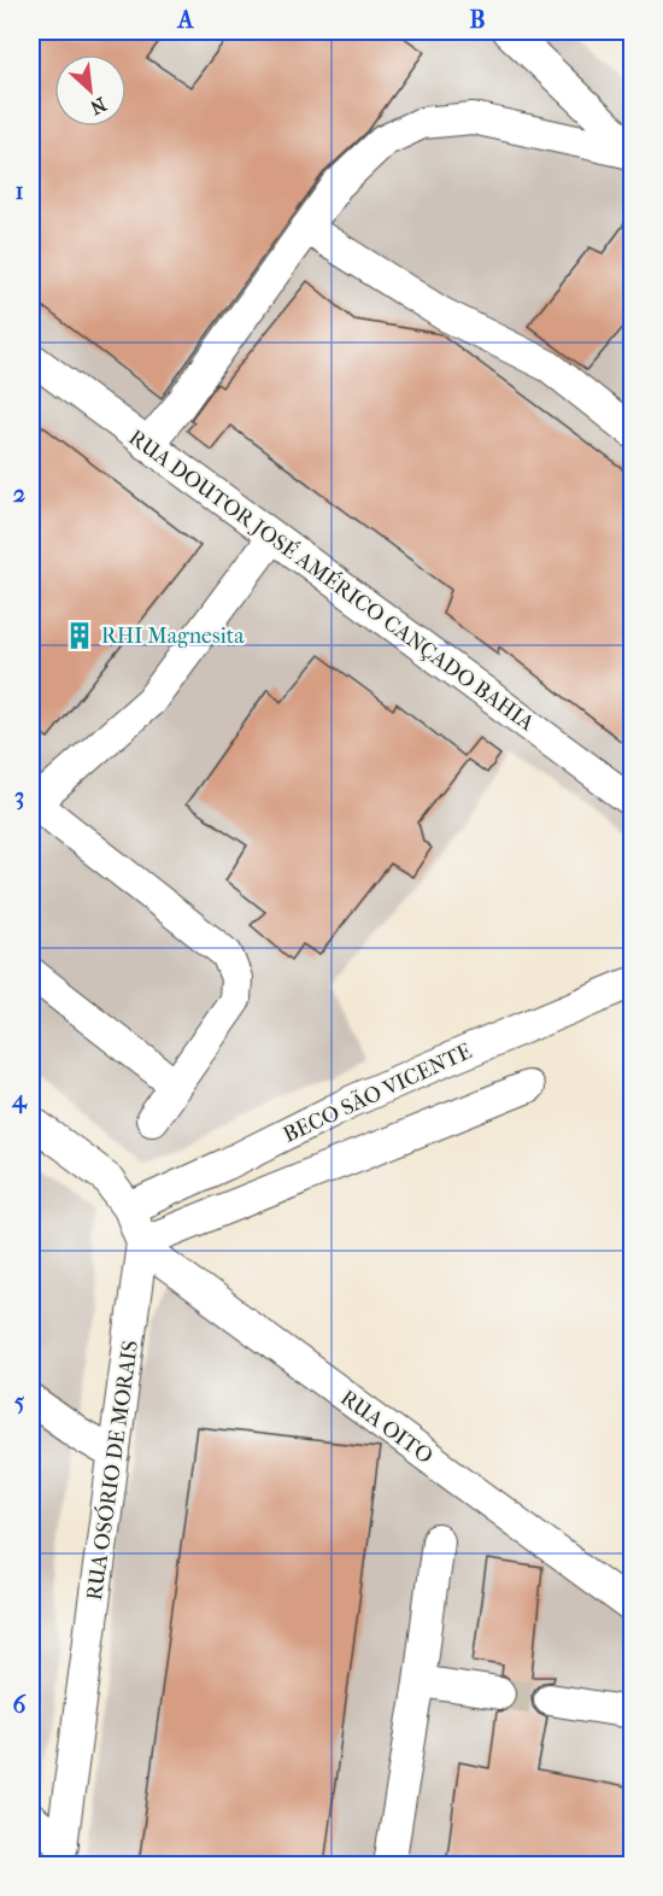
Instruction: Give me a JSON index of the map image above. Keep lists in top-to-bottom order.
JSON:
{
  "streets": {
    "street": [
      "RUA DOUTOR JOSÉ AMÉRICO CANÇADO BAHIA",
      "BECO SÃO VICENTE",
      "RUA OITO",
      "RUA OSÓRIO DE MORAIS"
    ]
  },
  "crossings": [
    ["RUA OITO", "RUA OSÓRIO DE MORAIS"]
  ],
  "places": {
    "building": ["RHI Magnesita"]
  },
  "north": "bottom right",
  "grid": {
    "columns": ["A", "B"],
    "rows": [
      "1",
      "2",
      "3",
      "4",
      "5",
      "6"
    ]
  }
}
